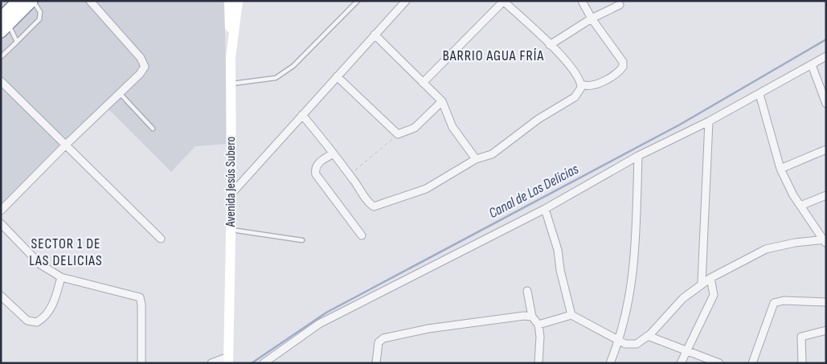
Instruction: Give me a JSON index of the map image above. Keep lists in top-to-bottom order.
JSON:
{
  "streets": {
    "main road": ["Avenida Jesús Subero"]
  },
  "districts": ["BARRIO AGUA FRÍA", "SECTOR 1 DE LAS DELICIAS"],
  "water": ["Canal de Las Delicias"]
}
